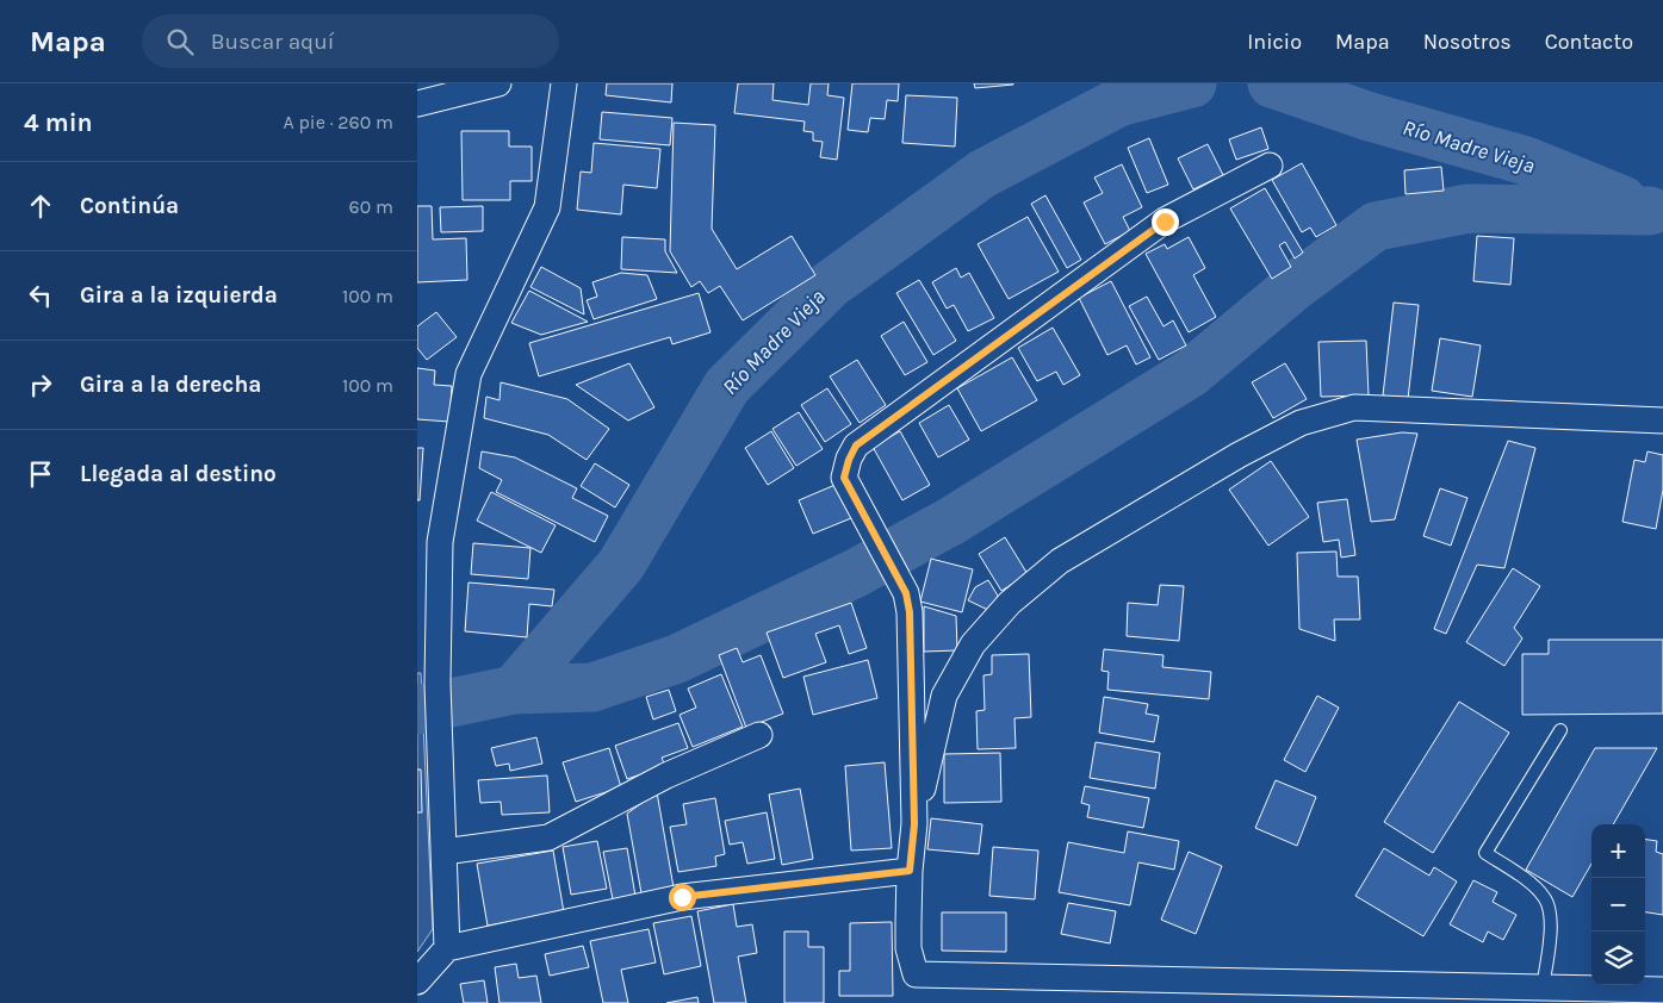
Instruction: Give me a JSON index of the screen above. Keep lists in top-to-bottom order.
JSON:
{
  "water": ["Río Madre Vieja"],
  "page": {
    "header": "Mapa",
    "search": "Buscar aquí",
    "nav": [
      "Inicio",
      "Mapa",
      "Nosotros",
      "Contacto"
    ],
    "heading": ["4 min", "A pie · 260 m"],
    "list": [
      ["Continúa", "60 m"],
      ["Gira a la izquierda", "100 m"],
      ["Gira a la derecha", "100 m"],
      "Llegada al destino"
    ],
    "map_buttons": ["+", "−"]
  }
}
